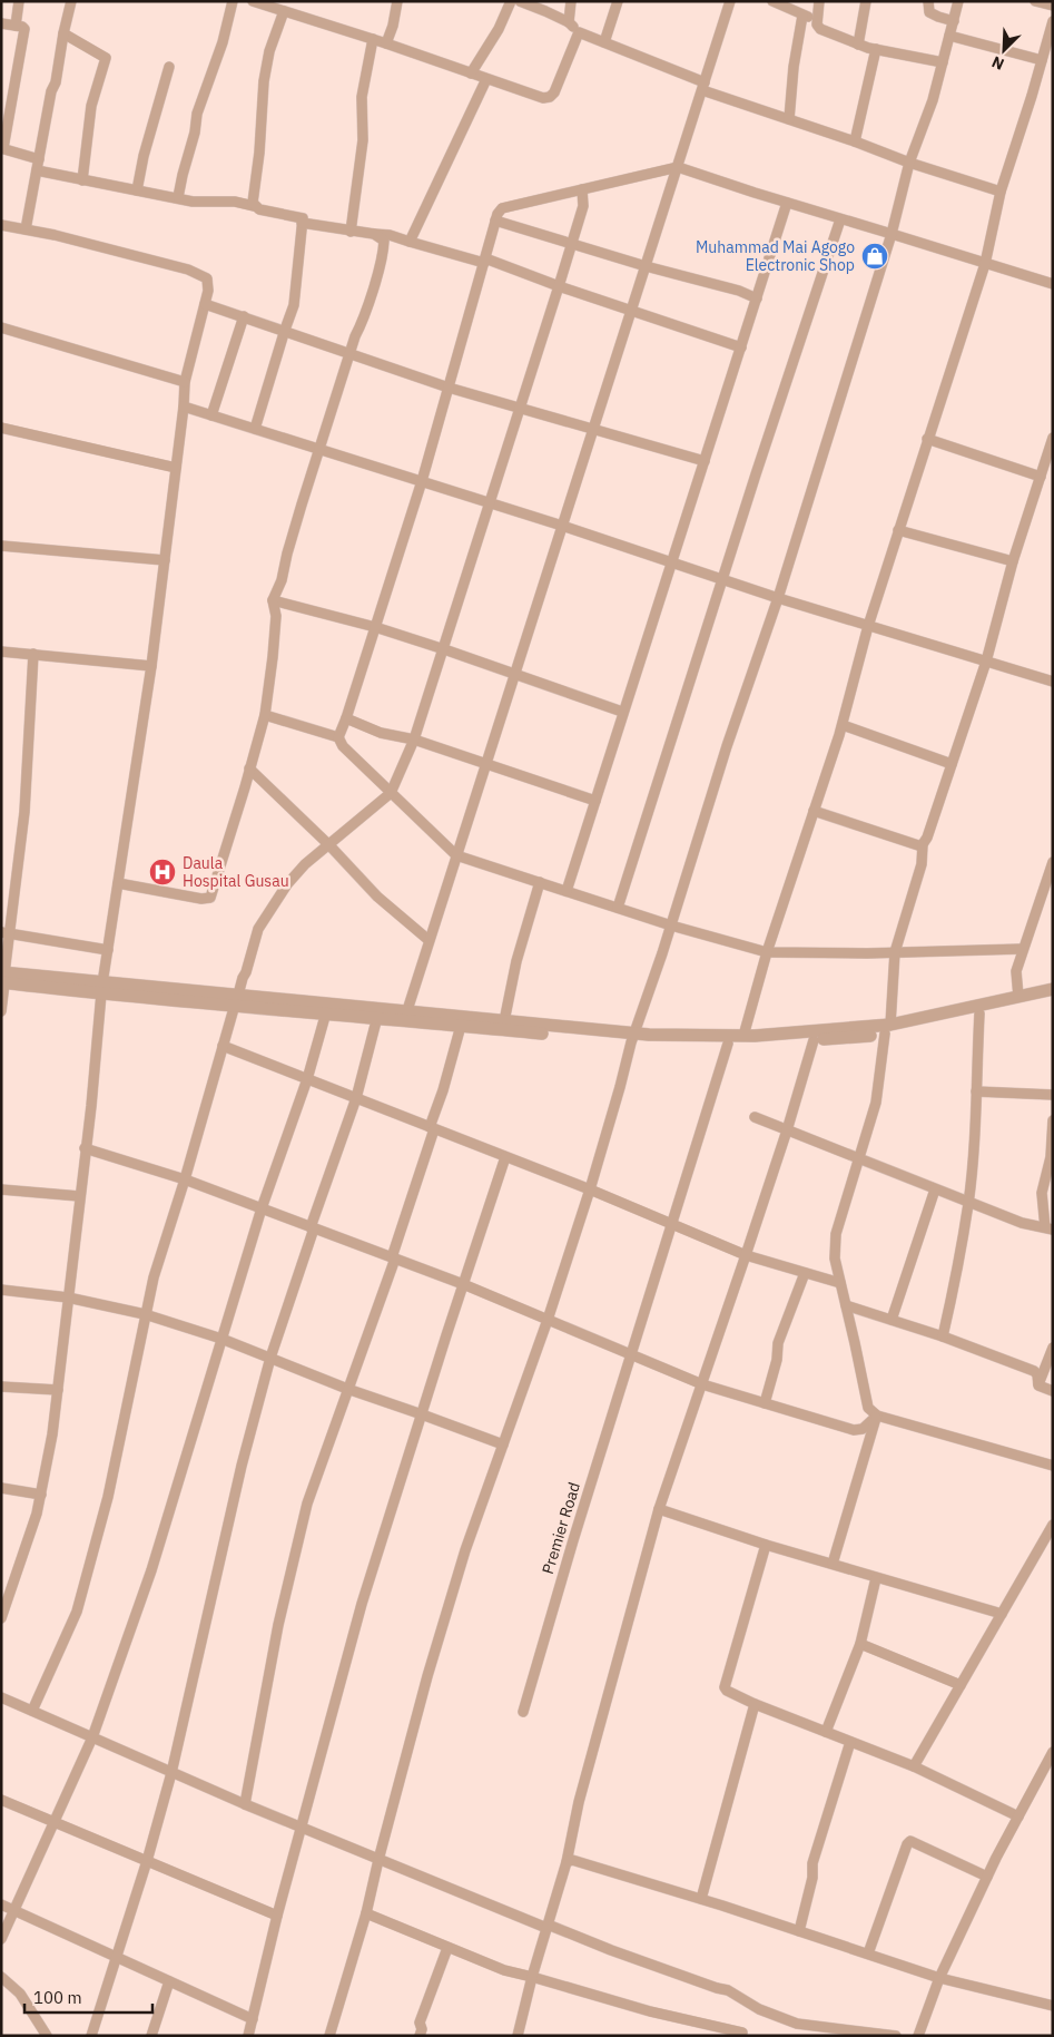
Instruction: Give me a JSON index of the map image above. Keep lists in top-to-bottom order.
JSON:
{
  "streets": {
    "street": ["Premier Road"]
  },
  "places": {
    "shop": ["Muhammad Mai Agogo Electronic Shop"],
    "hospital": ["Daula Hospital Gusau"]
  },
  "scale_bar": "100 m",
  "north": "bottom left"
}
